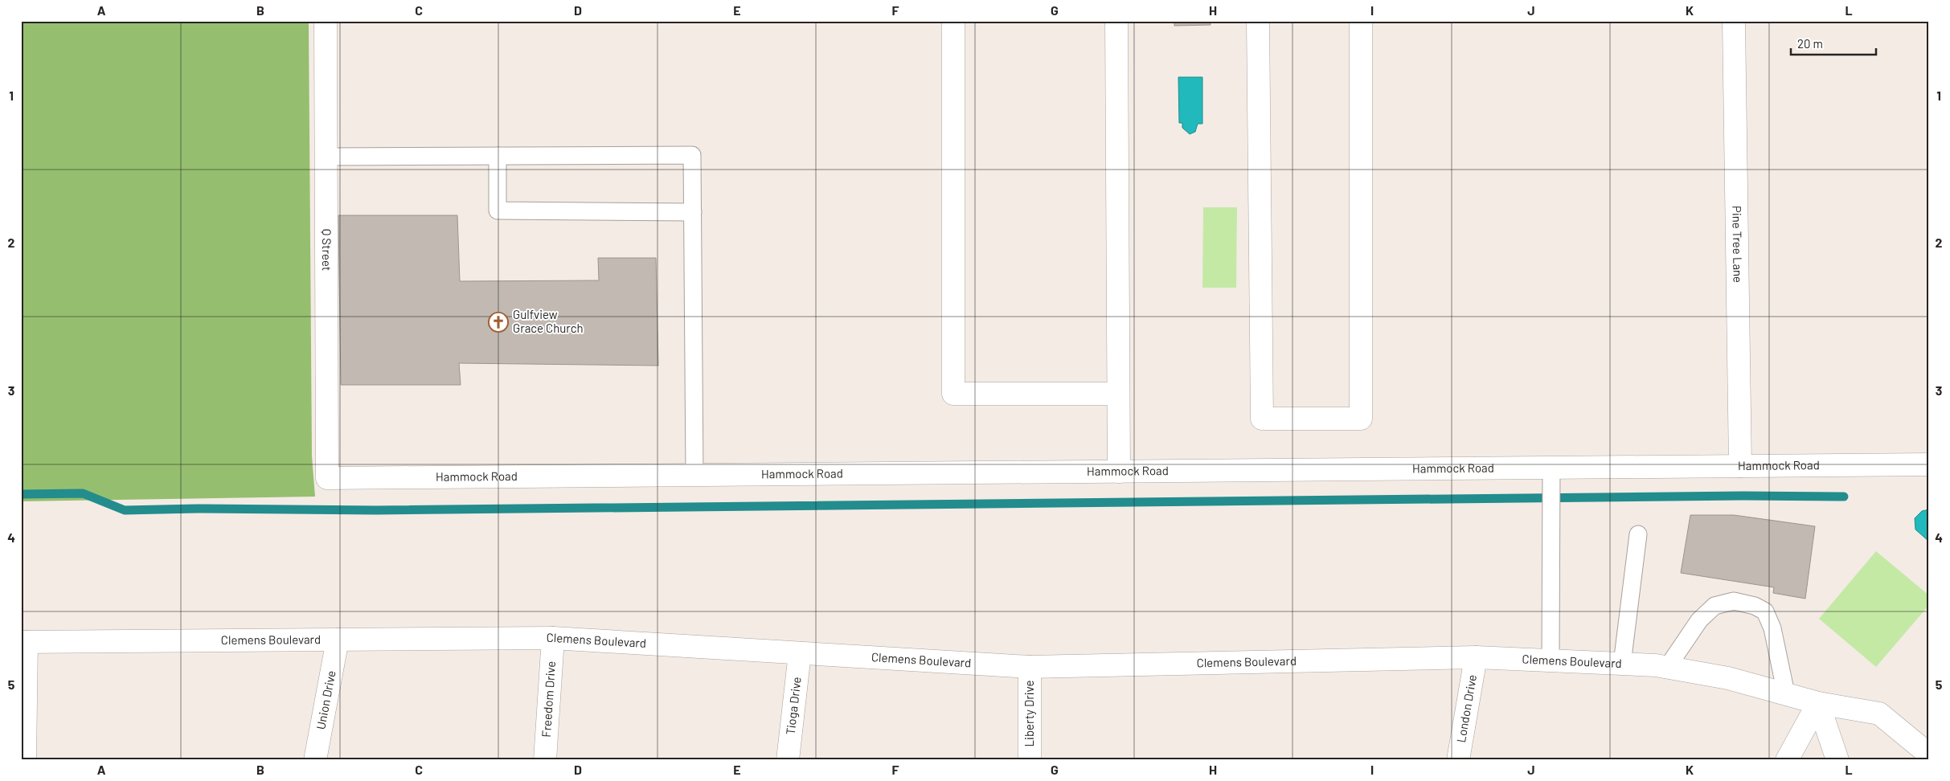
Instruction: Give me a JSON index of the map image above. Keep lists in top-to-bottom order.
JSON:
{
  "streets": {
    "street": [
      "Pine Tree Lane",
      "Q Street",
      "Hammock Road",
      "Clemens Boulevard",
      "Freedom Drive",
      "Union Drive",
      "Tioga Drive",
      "London Drive",
      "Liberty Drive"
    ]
  },
  "crossings": [
    ["Pine Tree Lane", "Hammock Road"],
    ["Q Street", "Hammock Road"],
    ["Clemens Boulevard", "Freedom Drive"],
    ["Clemens Boulevard", "Union Drive"],
    ["Clemens Boulevard", "Tioga Drive"],
    ["Clemens Boulevard", "London Drive"],
    ["Clemens Boulevard", "Liberty Drive"]
  ],
  "places": {
    "church": ["Gulfview Grace Church"]
  },
  "scale_bar": "20 m",
  "grid": {
    "columns": [
      "A",
      "B",
      "C",
      "D",
      "E",
      "F",
      "G",
      "H",
      "I",
      "J",
      "K",
      "L"
    ],
    "rows": [
      "1",
      "2",
      "3",
      "4",
      "5"
    ]
  }
}
